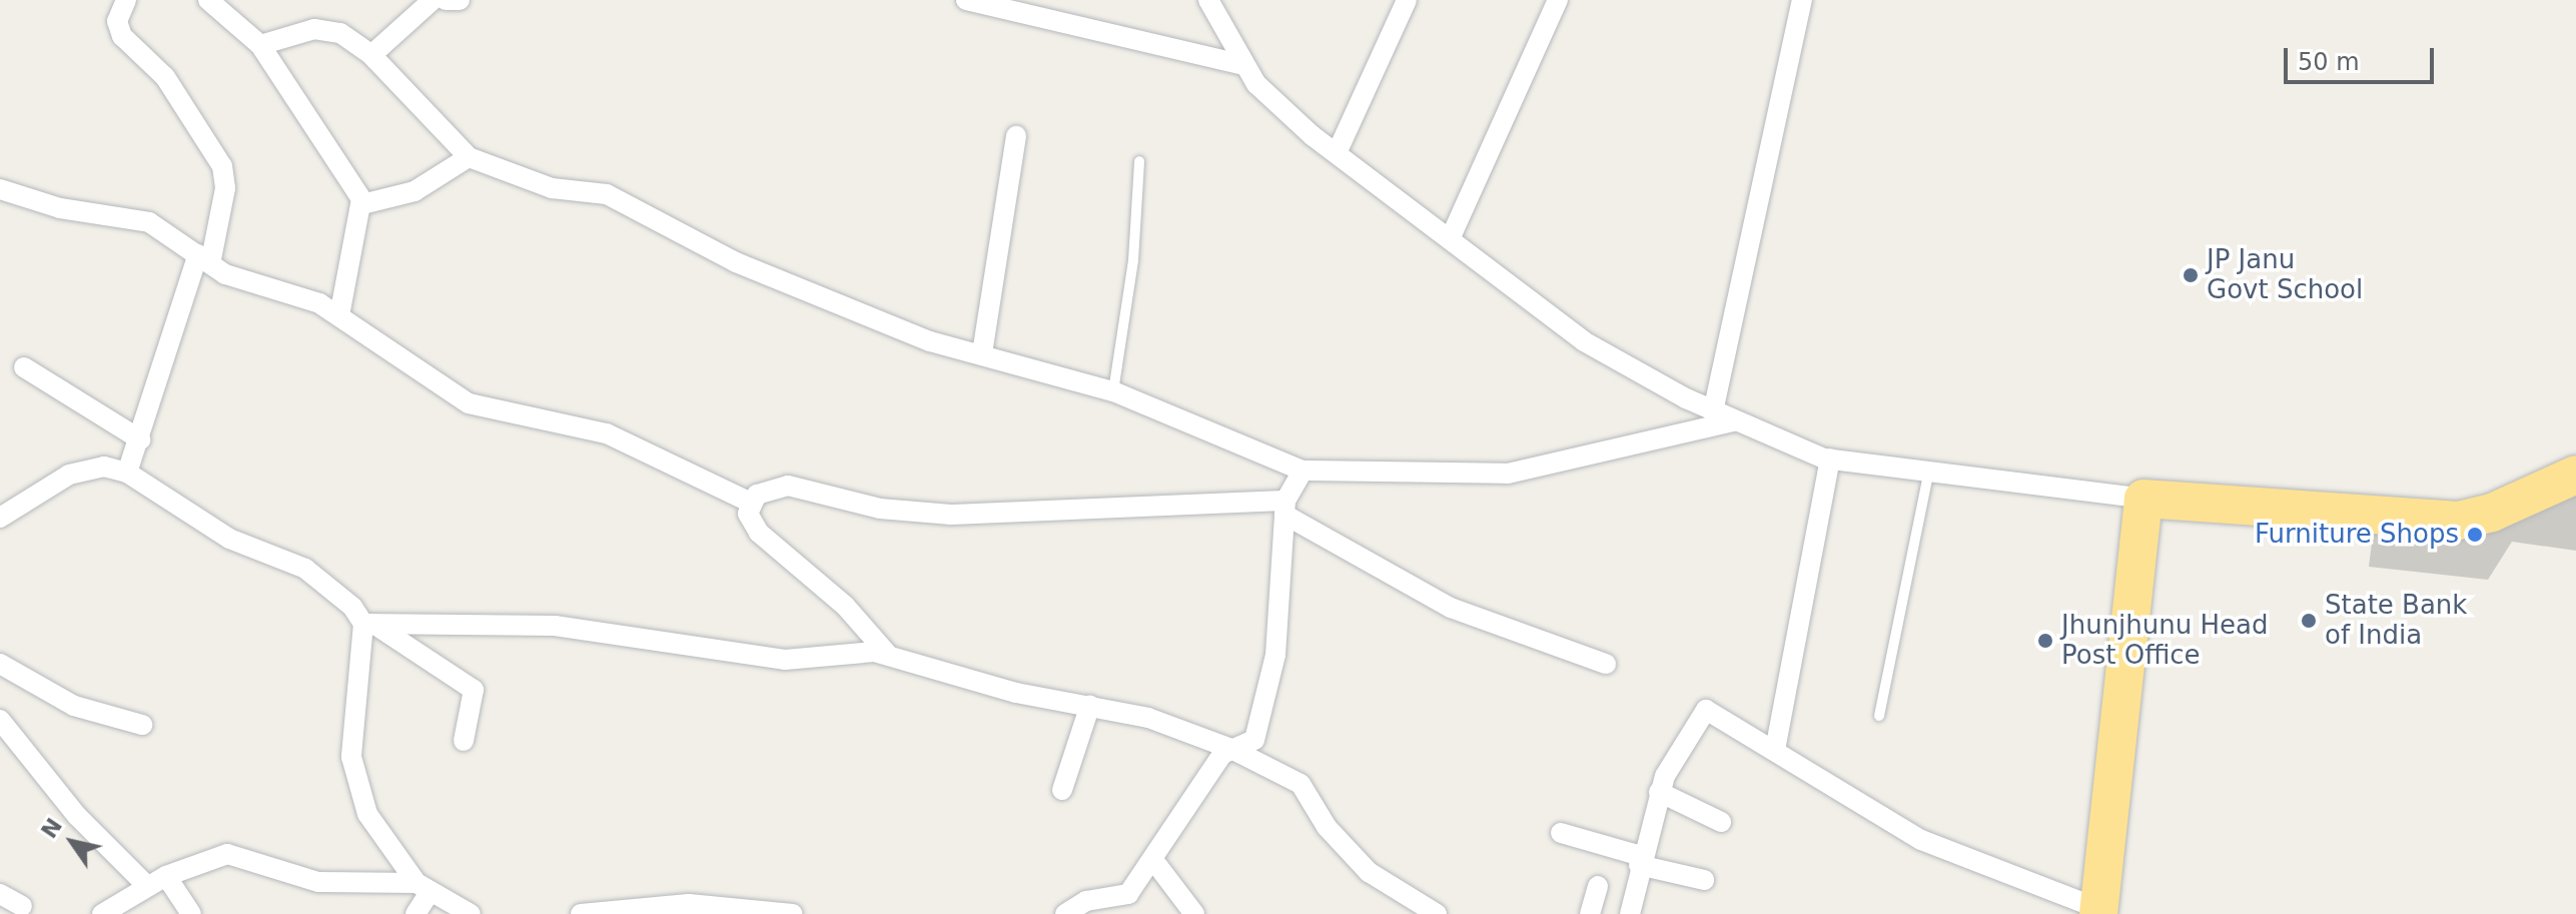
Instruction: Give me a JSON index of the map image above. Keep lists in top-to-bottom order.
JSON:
{
  "places": [
    "JP Janu Govt School",
    "Furniture Shops",
    "State Bank of India",
    "Jhunjhunu Head Post Office"
  ],
  "scale_bar": "50 m",
  "north": "top left"
}
